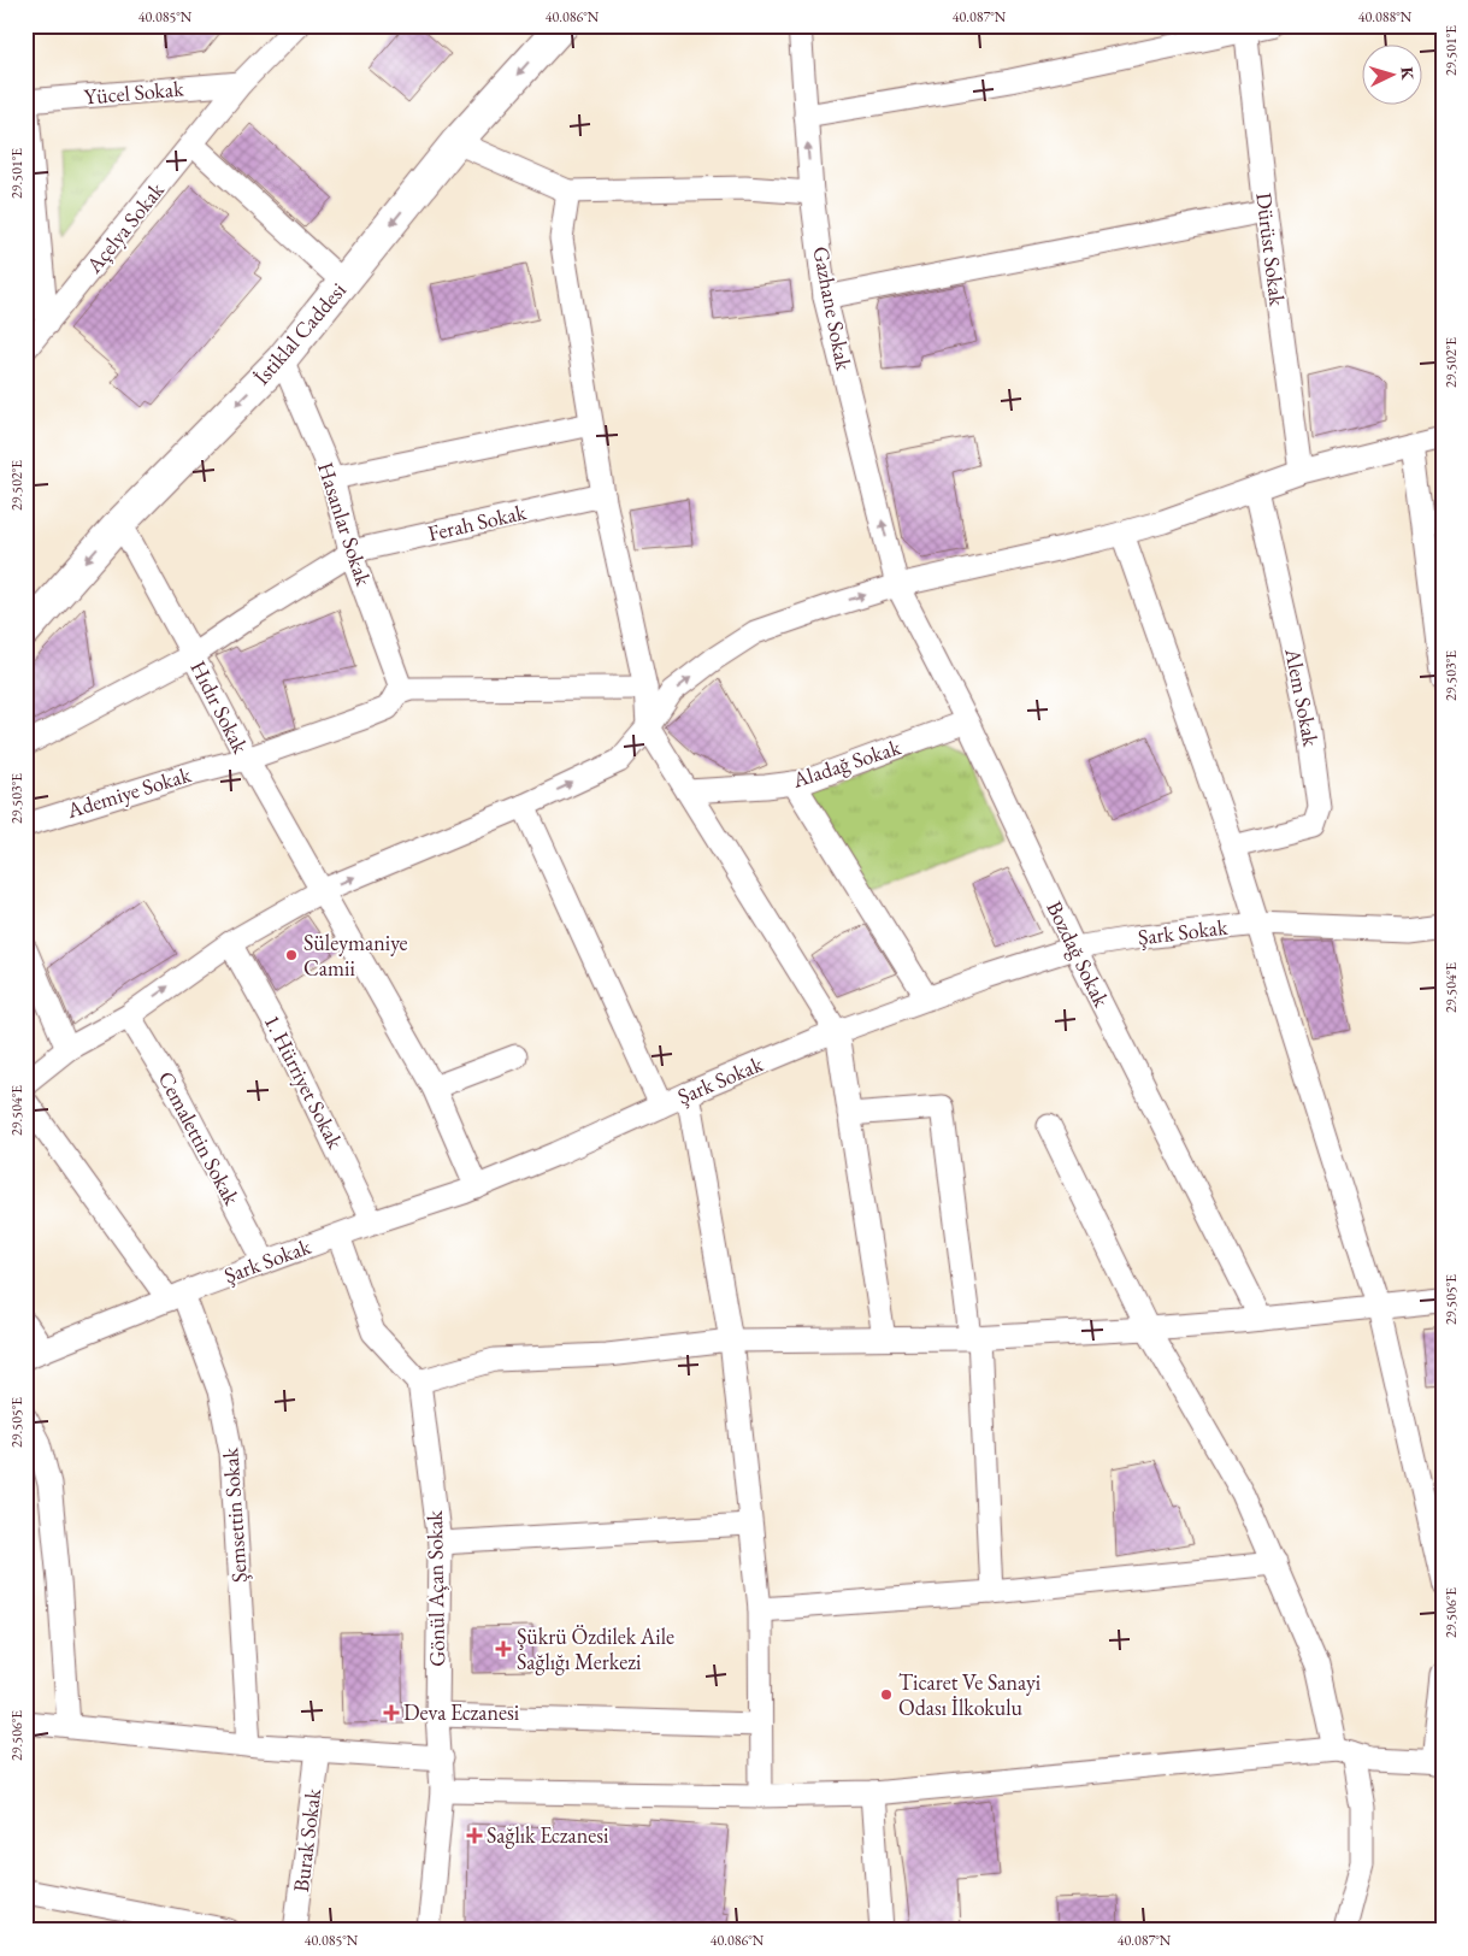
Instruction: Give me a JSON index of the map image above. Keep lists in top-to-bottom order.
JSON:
{
  "streets": {
    "main road": ["İstiklal Caddesi"],
    "street": [
      "Yücel Sokak",
      "Açelya Sokak",
      "Dürüst Sokak",
      "Gazhane Sokak",
      "Ferah Sokak",
      "Hasanlar Sokak",
      "Alem Sokak",
      "Hıdır Sokak",
      "Aladağ Sokak",
      "Ademiye Sokak",
      "Şark Sokak",
      "Bozdağ Sokak",
      "1. Hürriyet Sokak",
      "Cemalettin Sokak",
      "Şemsettin Sokak",
      "Gönül Açan Sokak",
      "Burak Sokak"
    ]
  },
  "crossings": [
    ["Yücel Sokak", "Açelya Sokak"],
    ["Gazhane Sokak", "Bozdağ Sokak"],
    ["İstiklal Caddesi", "Hasanlar Sokak"],
    ["İstiklal Caddesi", "Hıdır Sokak"],
    ["Ferah Sokak", "Hasanlar Sokak"],
    ["Hasanlar Sokak", "Ademiye Sokak"],
    ["Hıdır Sokak", "Ademiye Sokak"],
    ["Hıdır Sokak", "Şark Sokak"],
    ["Aladağ Sokak", "Bozdağ Sokak"],
    ["Şark Sokak", "Bozdağ Sokak"],
    ["Şark Sokak", "1. Hürriyet Sokak"],
    ["Şark Sokak", "Cemalettin Sokak"],
    ["Şark Sokak", "Şemsettin Sokak"]
  ],
  "one_way": ["Gazhane Sokak", "İstiklal Caddesi"],
  "places": {
    "other": ["Süleymaniye Camii", "Ticaret Ve Sanayi Odası İlkokulu"],
    "health": ["Şükrü Özdilek Aile Sağlığı Merkezi", "Deva Eczanesi", "Sağlık Eczanesi"]
  },
  "north": "right",
  "coordinates": [
    "40.085°N",
    "40.086°N",
    "40.087°N",
    "40.088°N",
    "29.501°E",
    "29.502°E",
    "29.503°E",
    "29.504°E",
    "29.505°E",
    "29.506°E"
  ]
}
